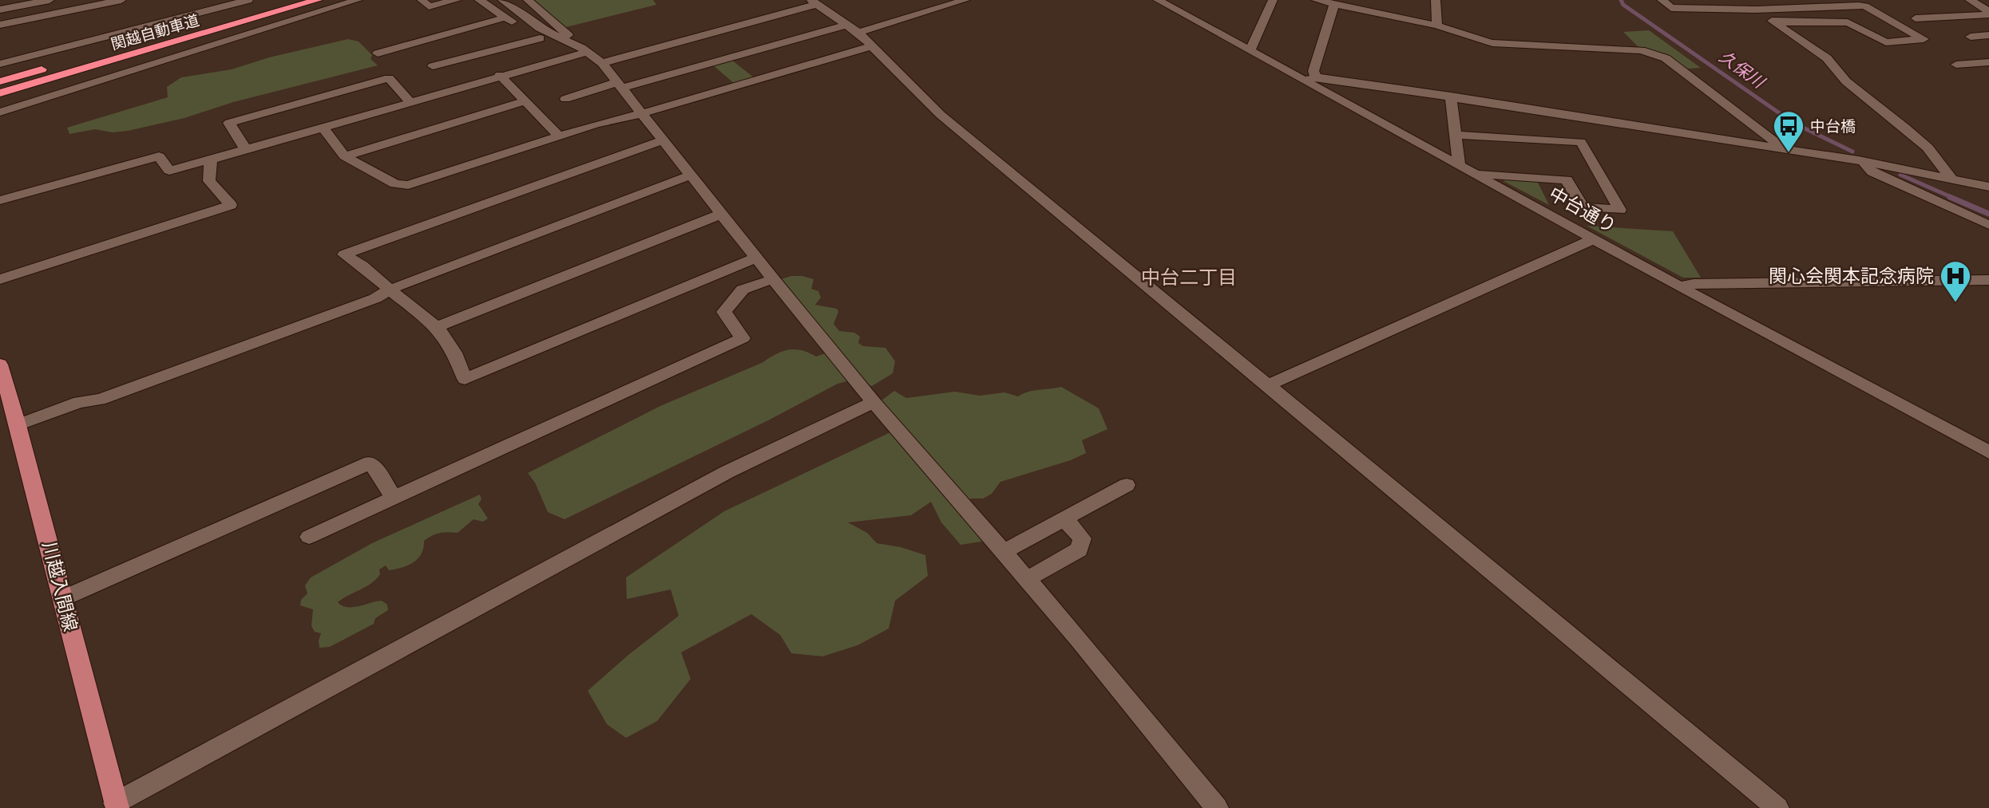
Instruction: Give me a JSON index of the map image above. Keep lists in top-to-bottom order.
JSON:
{
  "streets": {
    "highway": ["関越自動車道"],
    "main road": ["川越入間線"],
    "street": ["中台通り"]
  },
  "districts": ["中台二丁目"],
  "water": ["久保川"],
  "places": {
    "bus stop": ["中台橋"],
    "hospital": ["関心会関本記念病院"]
  }
}
